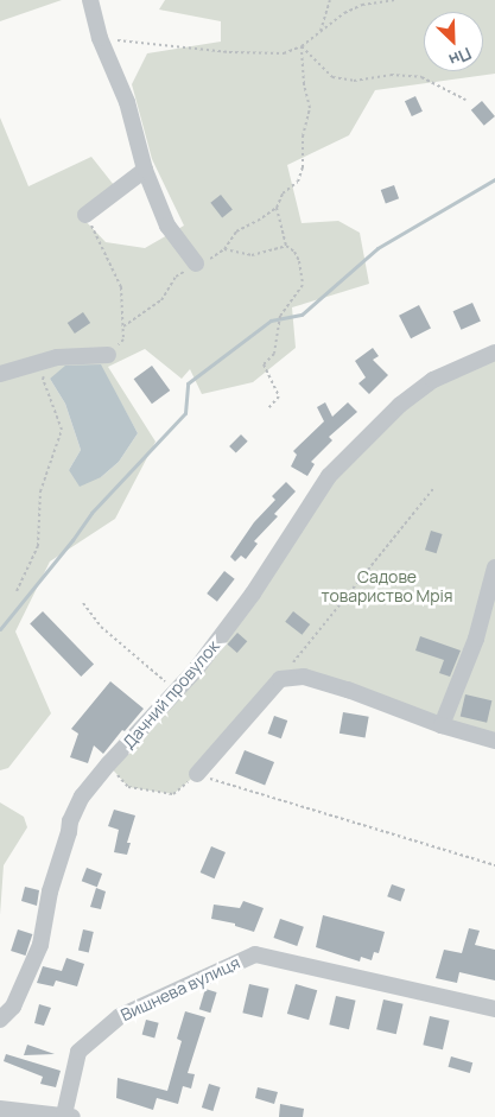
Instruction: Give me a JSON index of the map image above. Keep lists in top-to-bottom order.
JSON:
{
  "streets": {
    "street": ["Дачний провулок", "Вишнева вулиця"]
  },
  "parks": ["Садове товариство Мрія"],
  "north": "bottom right"
}
